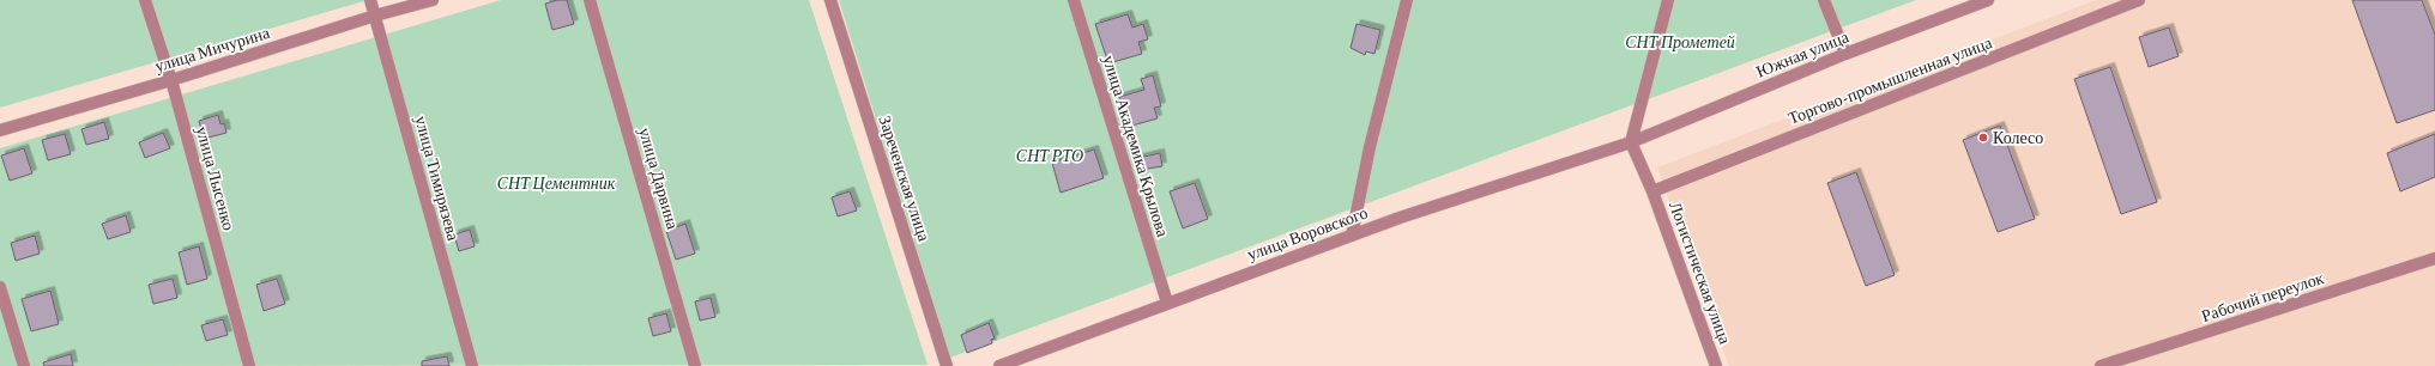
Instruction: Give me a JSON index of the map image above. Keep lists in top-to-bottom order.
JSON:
{
  "streets": {
    "street": [
      "улица Мичурина",
      "Южная улица",
      "Торгово-промышленная улица",
      "улица Академика Крылова",
      "улица Лысенко",
      "улица Тимирязева",
      "улица Дарвина",
      "Зареченская улица",
      "улица Воровского",
      "Логистическая улица",
      "Рабочий переулок"
    ]
  },
  "crossings": [
    ["улица Мичурина", "улица Лысенко"],
    ["улица Мичурина", "улица Тимирязева"],
    ["Южная улица", "улица Воровского"],
    ["Южная улица", "Логистическая улица"],
    ["Торгово-промышленная улица", "Логистическая улица"],
    ["улица Академика Крылова", "улица Воровского"],
    ["улица Воровского", "Логистическая улица"]
  ],
  "parks": ["СНТ Прометей", "СНТ РТО", "СНТ Цементник"],
  "places": ["Колесо"]
}
